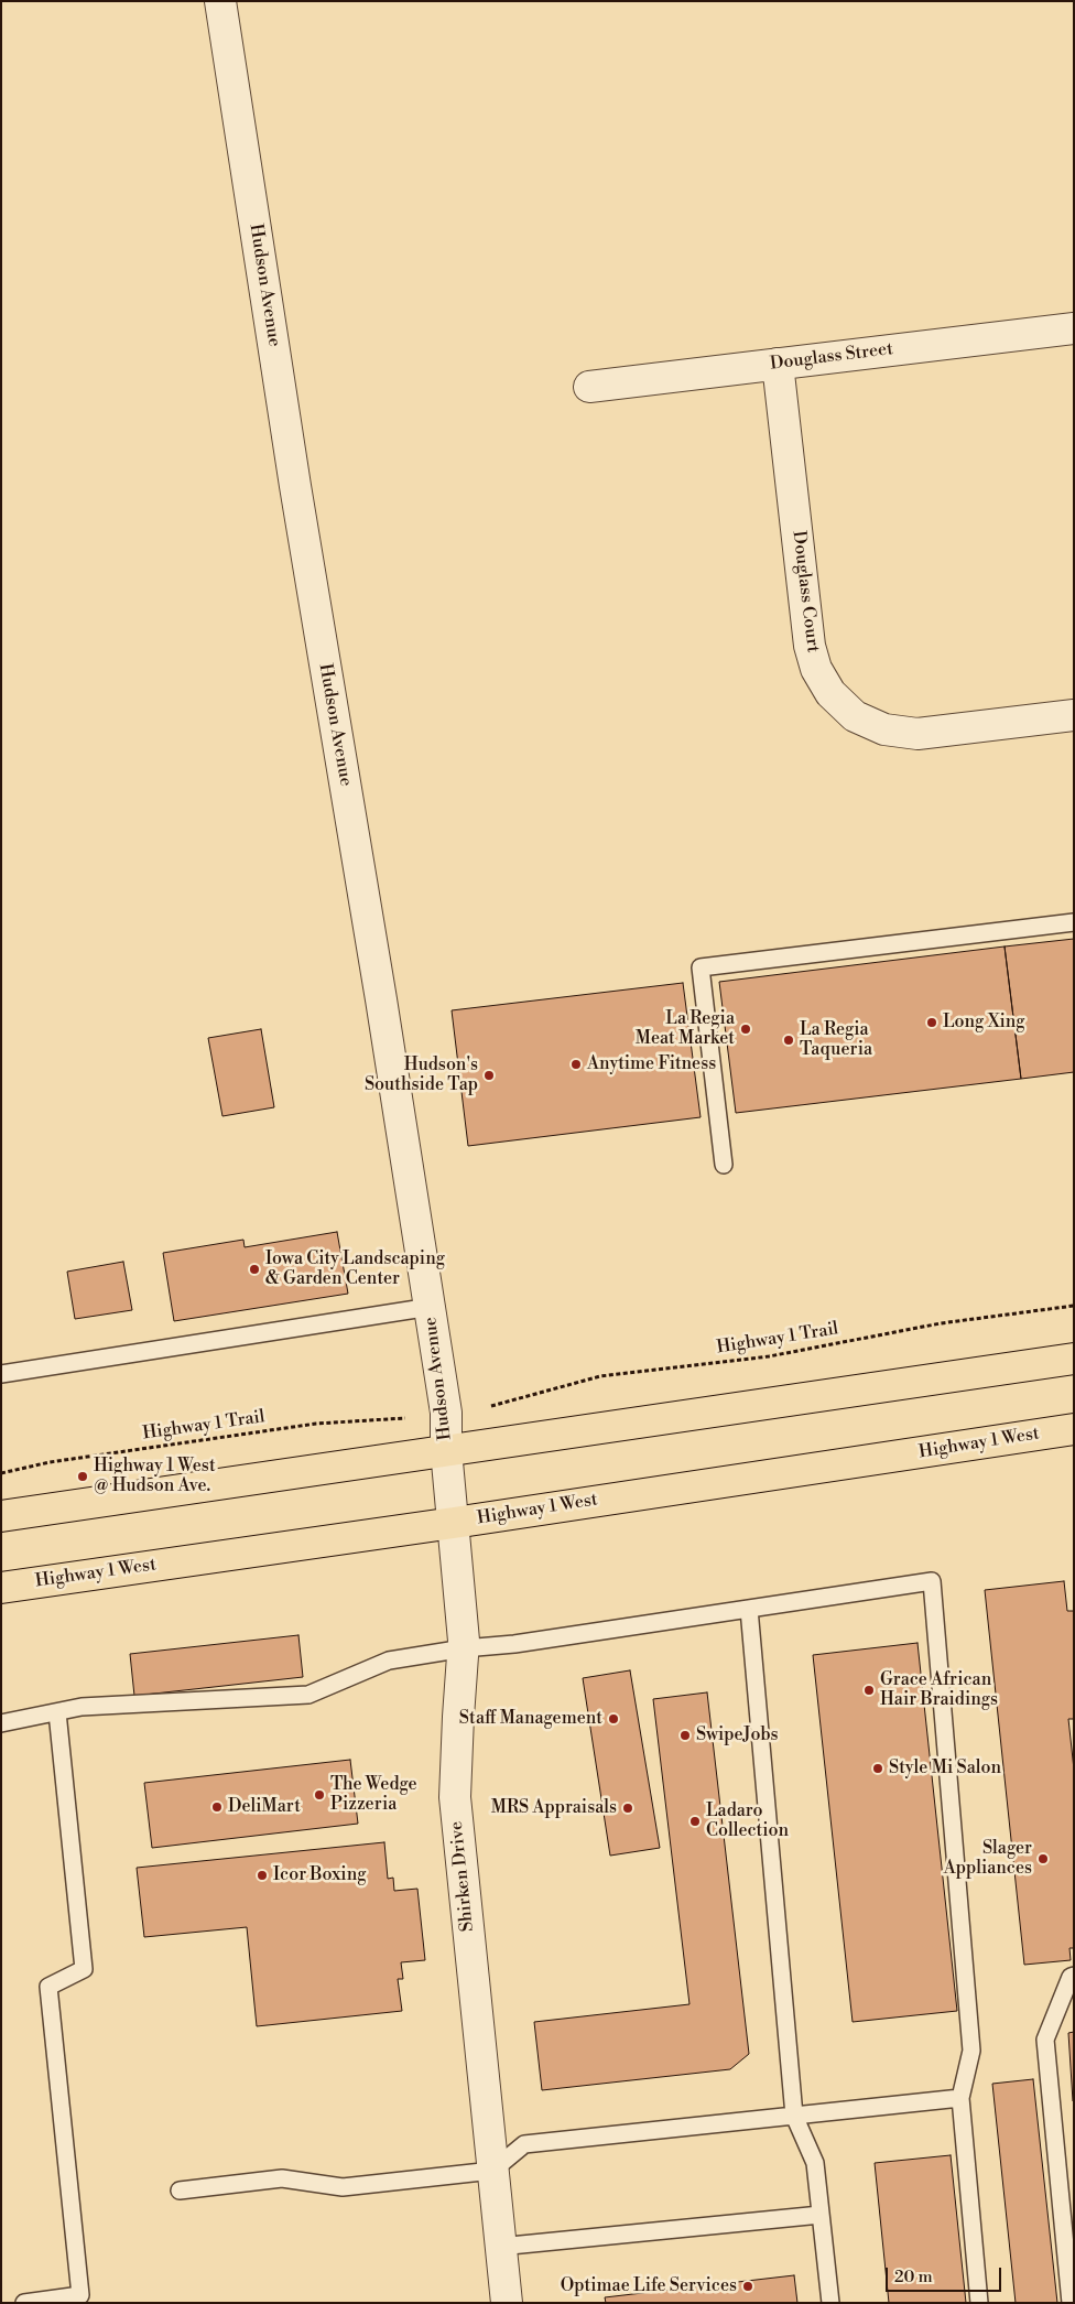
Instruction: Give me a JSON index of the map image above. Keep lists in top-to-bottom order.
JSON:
{
  "streets": {
    "main road": ["Highway 1 West"],
    "street": [
      "Hudson Avenue",
      "Douglass Street",
      "Douglass Court",
      "Shirken Drive"
    ],
    "path": ["Highway 1 Trail"]
  },
  "crossings": [
    ["Hudson Avenue", "Shirken Drive"],
    ["Douglass Street", "Douglass Court"],
    ["Highway 1 West", "Shirken Drive"]
  ],
  "places": [
    "Long Xing",
    "La Regia Meat Market",
    "La Regia Taqueria",
    "Anytime Fitness",
    "Hudson's Southside Tap",
    "Iowa City Landscaping & Garden Center",
    "Highway 1 West @ Hudson Ave.",
    "Grace African Hair Braidings",
    "Staff Management",
    "SwipeJobs",
    "Style Mi Salon",
    "The Wedge Pizzeria",
    "DeliMart",
    "MRS Appraisals",
    "Ladaro Collection",
    "Slager Appliances",
    "Icor Boxing",
    "Optimae Life Services"
  ],
  "scale_bar": "20 m"
}
